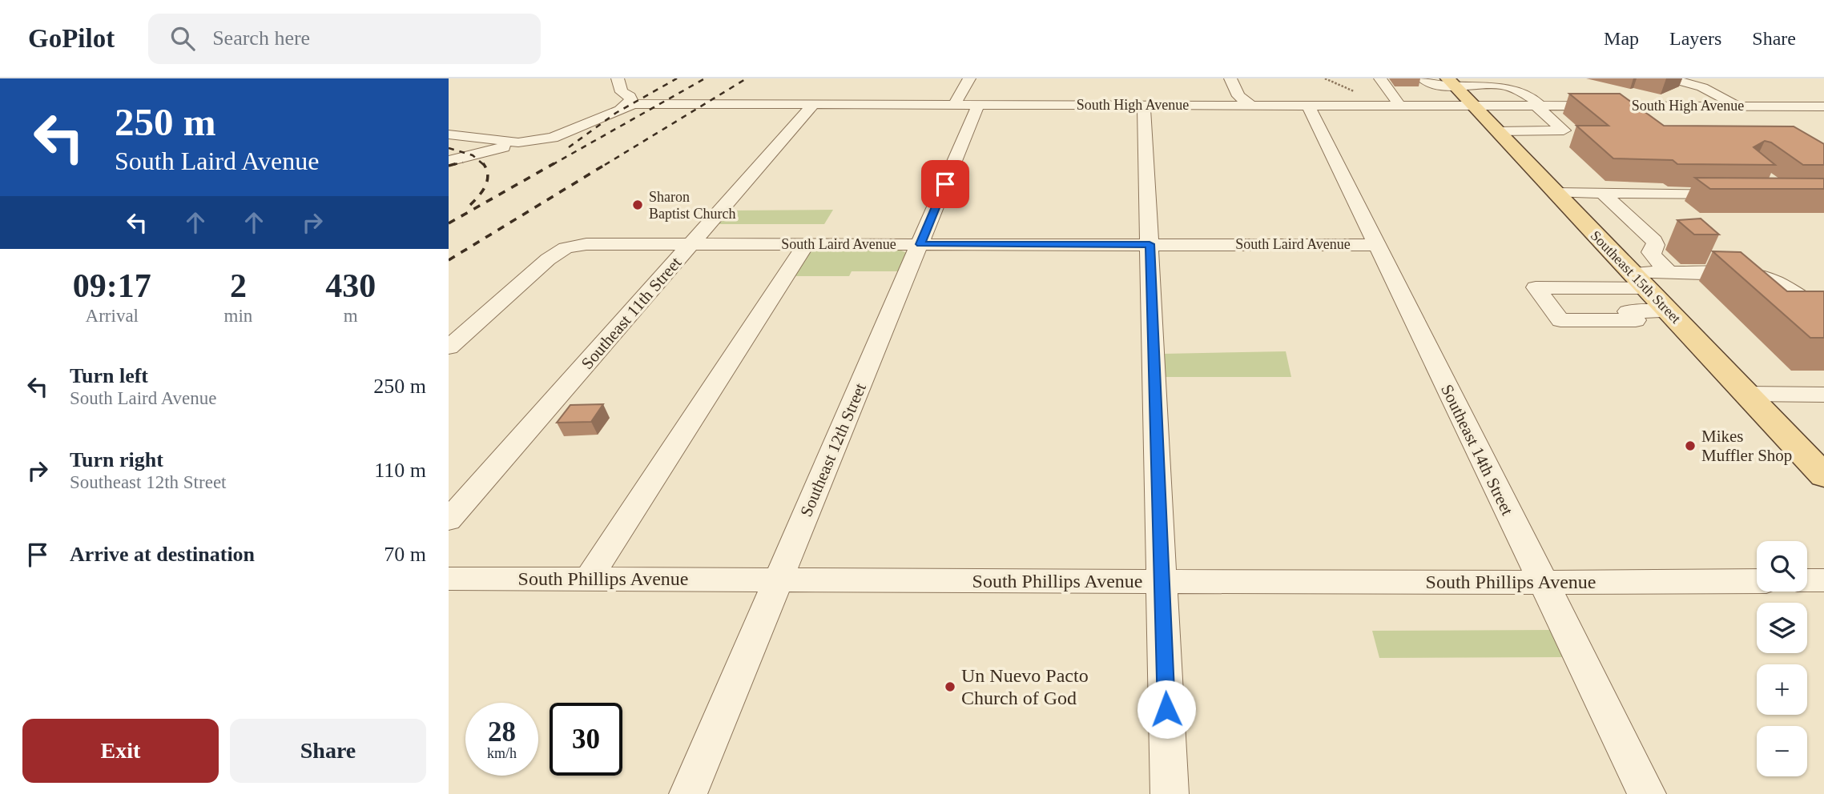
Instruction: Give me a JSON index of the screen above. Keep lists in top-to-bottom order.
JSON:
{
  "streets": {
    "main road": ["Southeast 15th Street"],
    "street": [
      "South High Avenue",
      "South Laird Avenue",
      "Southeast 11th Street",
      "Southeast 12th Street",
      "Southeast 14th Street",
      "South Phillips Avenue"
    ]
  },
  "crossings": [
    ["South High Avenue", "Southeast 15th Street"],
    ["South High Avenue", "Southeast 11th Street"],
    ["South High Avenue", "Southeast 12th Street"],
    ["South High Avenue", "Southeast 14th Street"],
    ["South Laird Avenue", "Southeast 11th Street"],
    ["South Laird Avenue", "Southeast 12th Street"],
    ["South Laird Avenue", "Southeast 14th Street"],
    ["Southeast 12th Street", "South Phillips Avenue"],
    ["Southeast 14th Street", "South Phillips Avenue"]
  ],
  "places": ["Sharon Baptist Church", "Mikes Muffler Shop", "Un Nuevo Pacto Church of God"],
  "page": {
    "header": "GoPilot",
    "search": "Search here",
    "nav": ["Map", "Layers", "Share"],
    "turn": ["250 m", "South Laird Avenue"],
    "eta": [
      "09:17",
      "Arrival",
      "2",
      "min",
      "430",
      "m"
    ],
    "list": [
      {
        "name": "Turn left",
        "note": "South Laird Avenue",
        "value": "250 m"
      },
      {
        "name": "Turn right",
        "note": "Southeast 12th Street",
        "value": "110 m"
      },
      {
        "name": "Arrive at destination",
        "value": "70 m"
      }
    ],
    "map_buttons": ["+", "−"],
    "speed": "28 km/h",
    "limit": "30",
    "buttons": ["Exit", "Share"]
  }
}
